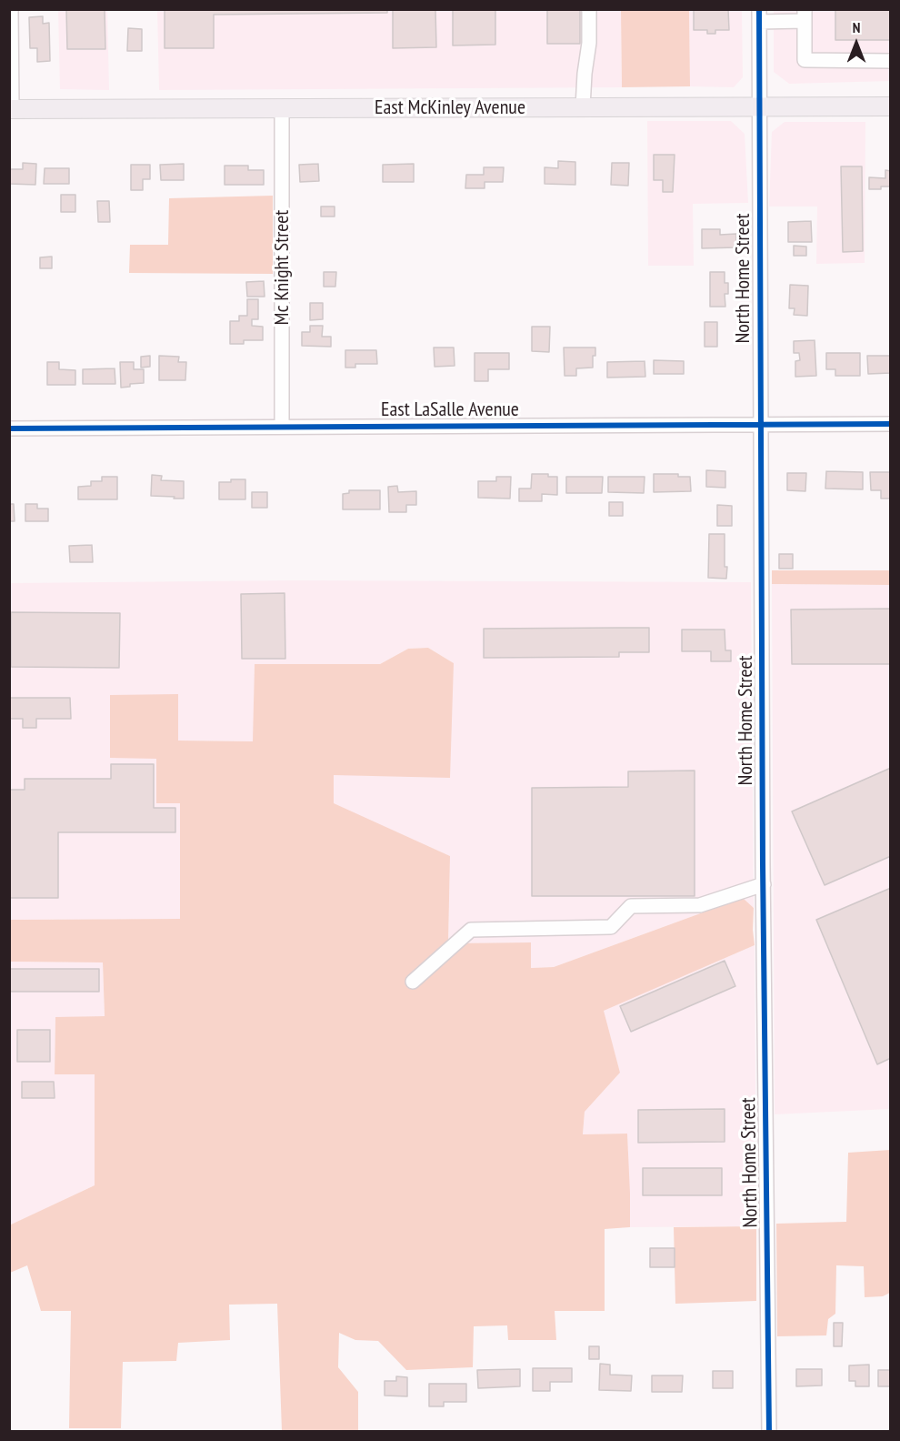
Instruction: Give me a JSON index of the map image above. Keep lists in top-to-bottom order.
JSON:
{
  "streets": {
    "main road": ["East McKinley Avenue"],
    "street": ["Mc Knight Street", "North Home Street", "East LaSalle Avenue"]
  },
  "crossings": [
    ["East McKinley Avenue", "Mc Knight Street"],
    ["East McKinley Avenue", "North Home Street"],
    ["Mc Knight Street", "East LaSalle Avenue"],
    ["North Home Street", "East LaSalle Avenue"]
  ],
  "north": "top"
}
